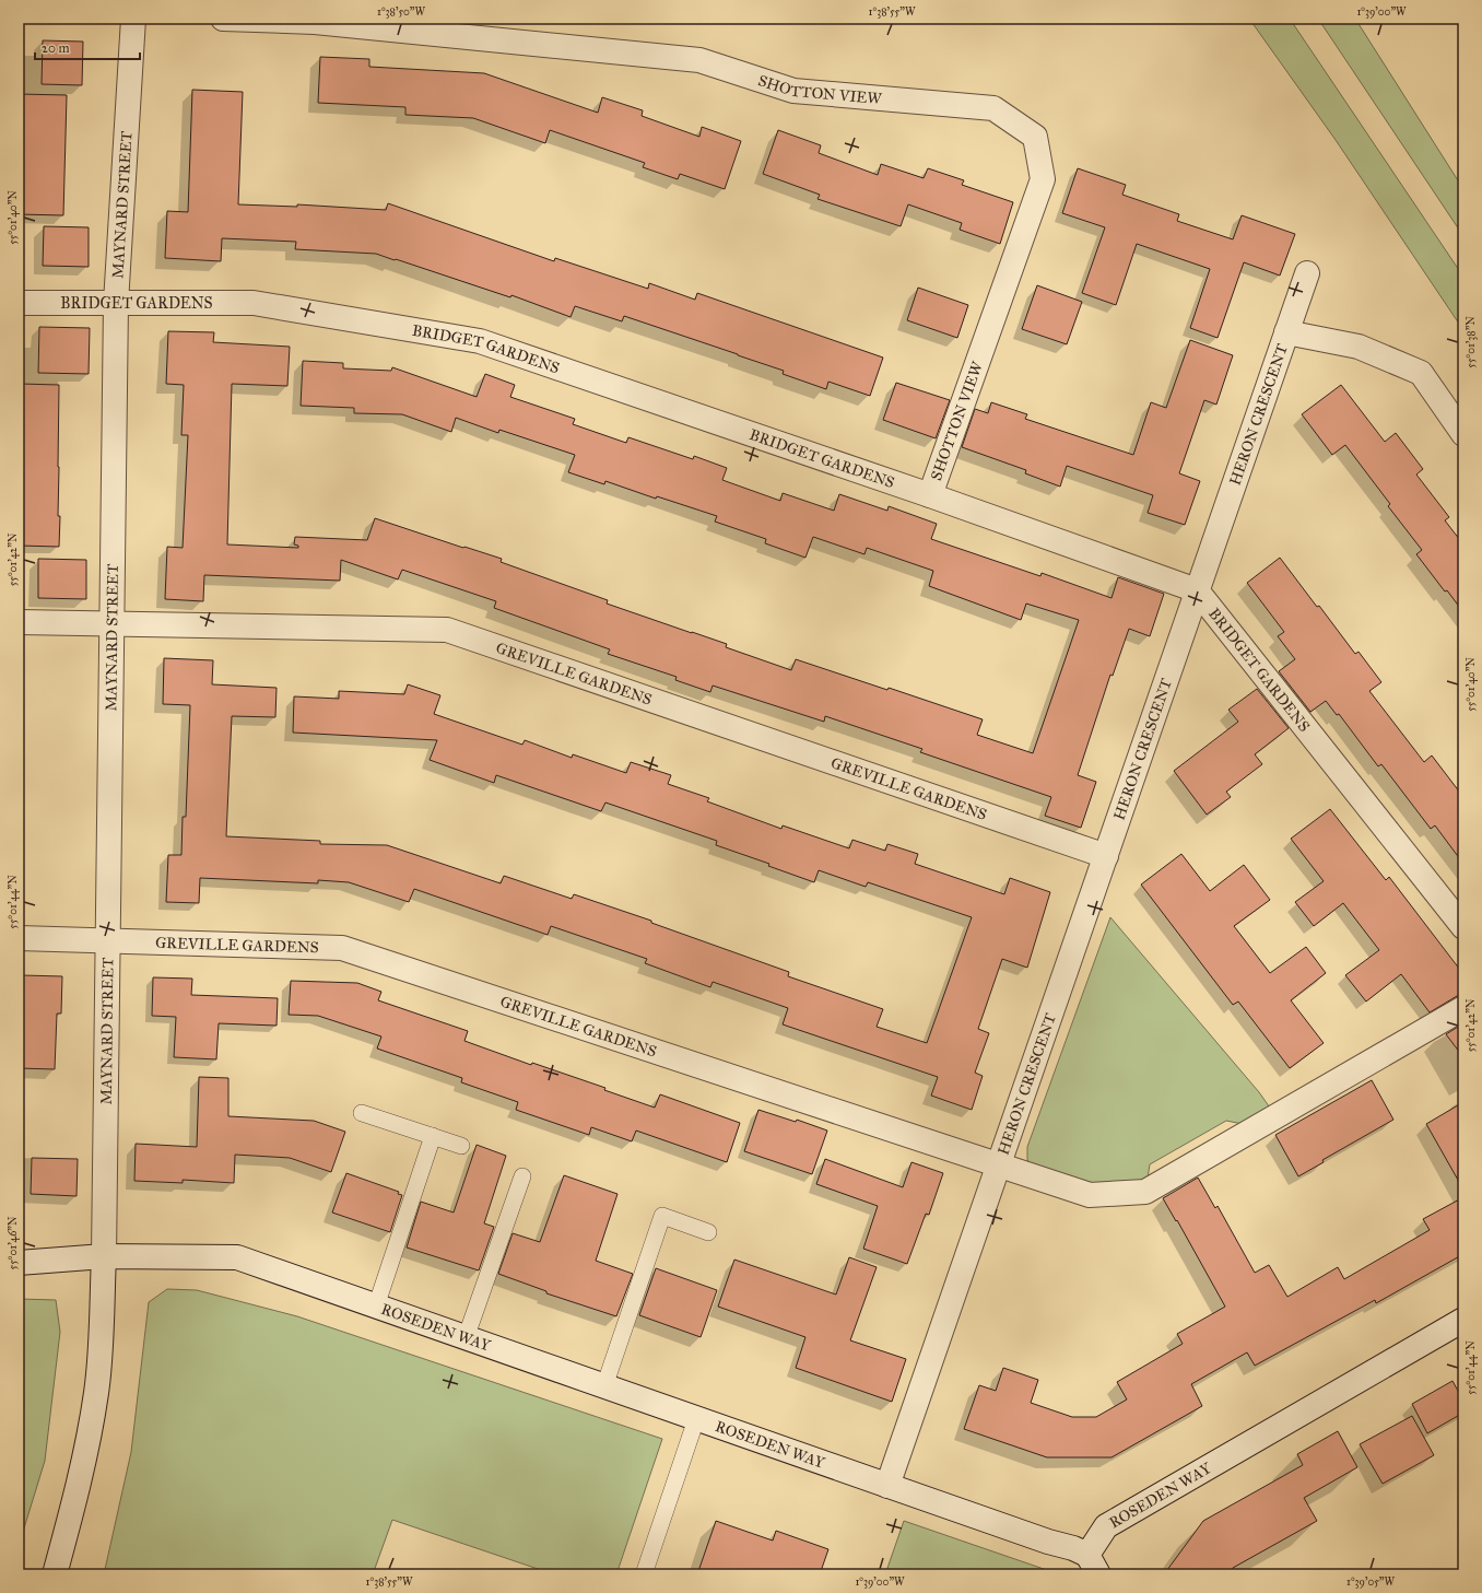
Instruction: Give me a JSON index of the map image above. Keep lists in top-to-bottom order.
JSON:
{
  "streets": {
    "street": [
      "SHOTTON VIEW",
      "MAYNARD STREET",
      "BRIDGET GARDENS",
      "HERON CRESCENT",
      "GREVILLE GARDENS",
      "ROSEDEN WAY"
    ]
  },
  "crossings": [
    ["SHOTTON VIEW", "BRIDGET GARDENS"],
    ["MAYNARD STREET", "BRIDGET GARDENS"],
    ["MAYNARD STREET", "GREVILLE GARDENS"],
    ["MAYNARD STREET", "ROSEDEN WAY"],
    ["BRIDGET GARDENS", "HERON CRESCENT"],
    ["HERON CRESCENT", "GREVILLE GARDENS"],
    ["HERON CRESCENT", "ROSEDEN WAY"]
  ],
  "scale_bar": "20 m",
  "coordinates": [
    "1°38'50\"W",
    "1°38'55\"W",
    "1°39'00\"W",
    "55°01'40\"N",
    "55°01'38\"N",
    "55°01'42\"N",
    "55°01'44\"N",
    "55°01'46\"N",
    "1°39'05\"W"
  ]
}
